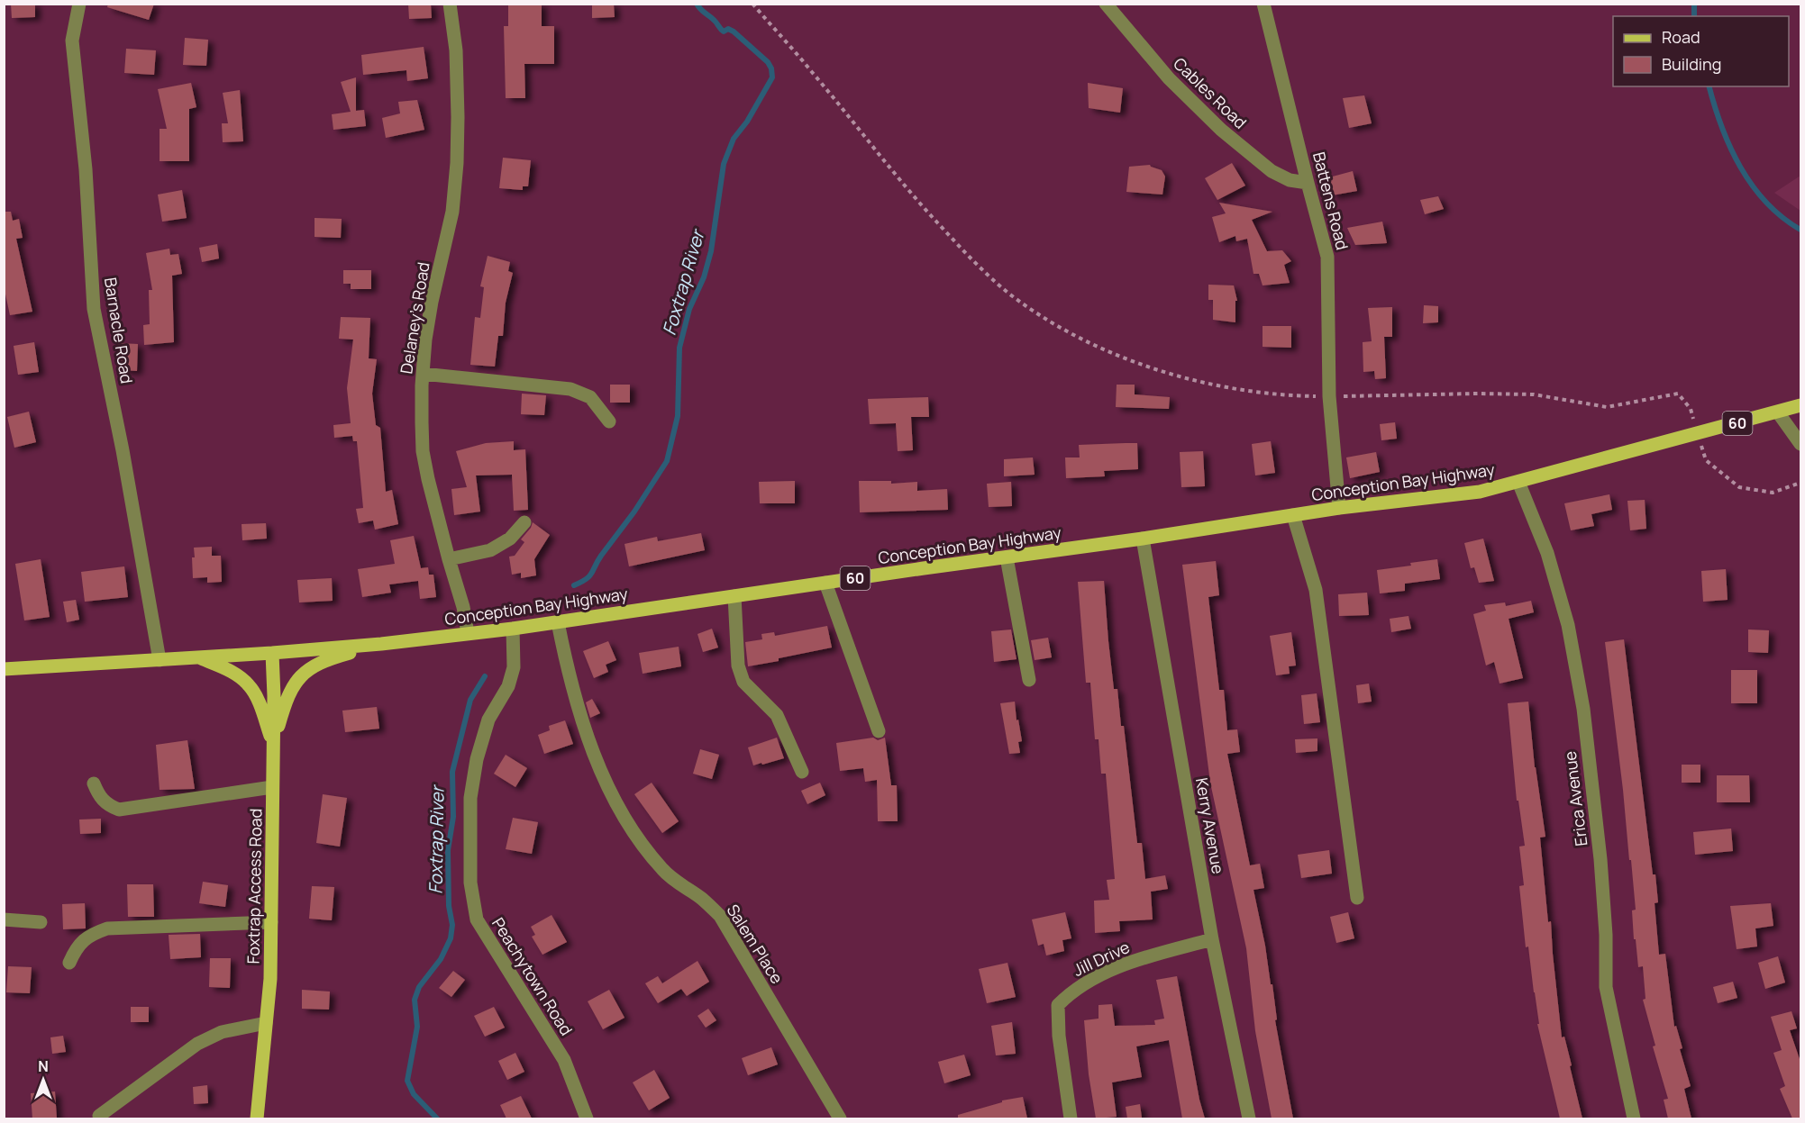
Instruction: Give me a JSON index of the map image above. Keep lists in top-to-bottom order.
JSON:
{
  "streets": {
    "main road": ["60", "Conception Bay Highway", "Foxtrap Access Road"],
    "street": [
      "Cables Road",
      "Battens Road",
      "Delaney's Road",
      "Barnacle Road",
      "Erica Avenue",
      "Kerry Avenue",
      "Salem Place",
      "Jill Drive",
      "Peachytown Road"
    ]
  },
  "crossings": [
    ["Cables Road", "Battens Road"],
    ["Battens Road", "Conception Bay Highway"],
    ["Delaney's Road", "Conception Bay Highway"],
    ["Barnacle Road", "Conception Bay Highway"],
    ["Conception Bay Highway", "Erica Avenue"],
    ["Conception Bay Highway", "Kerry Avenue"],
    ["Conception Bay Highway", "Foxtrap Access Road"],
    ["Conception Bay Highway", "Salem Place"],
    ["Conception Bay Highway", "Peachytown Road"],
    ["Kerry Avenue", "Jill Drive"]
  ],
  "water": ["Foxtrap River"],
  "legend": ["Road", "Building"],
  "north": "top"
}
